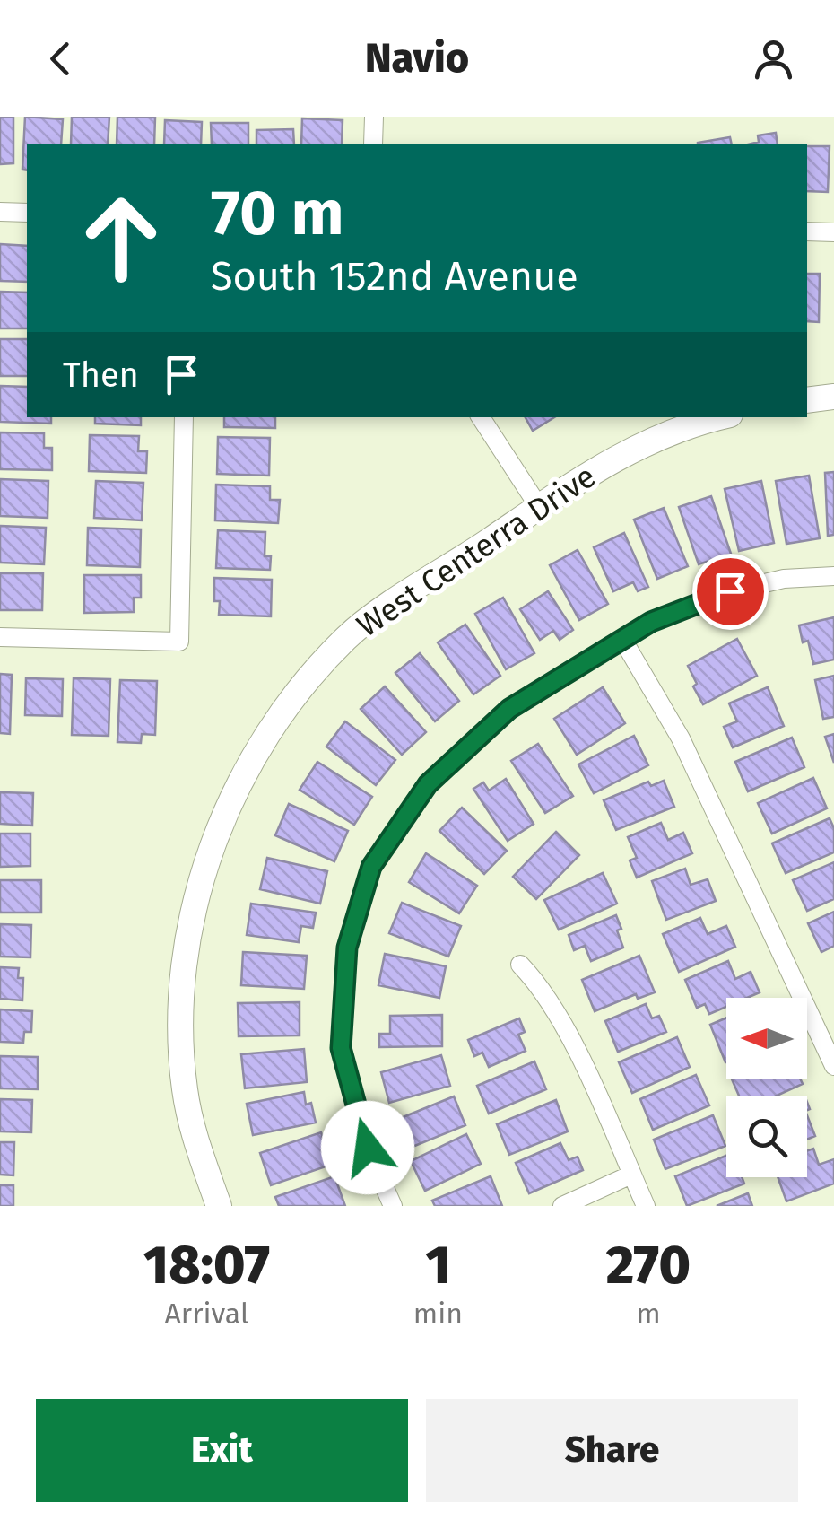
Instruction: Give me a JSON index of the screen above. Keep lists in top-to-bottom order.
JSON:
{
  "streets": {
    "street": ["West Centerra Drive"]
  },
  "north": "left",
  "page": {
    "header": "Navio",
    "turn": ["70 m", "South 152nd Avenue"],
    "then": "Then",
    "eta": [
      "18:07",
      "Arrival",
      "1",
      "min",
      "270",
      "m"
    ],
    "buttons": ["Exit", "Share"]
  }
}
